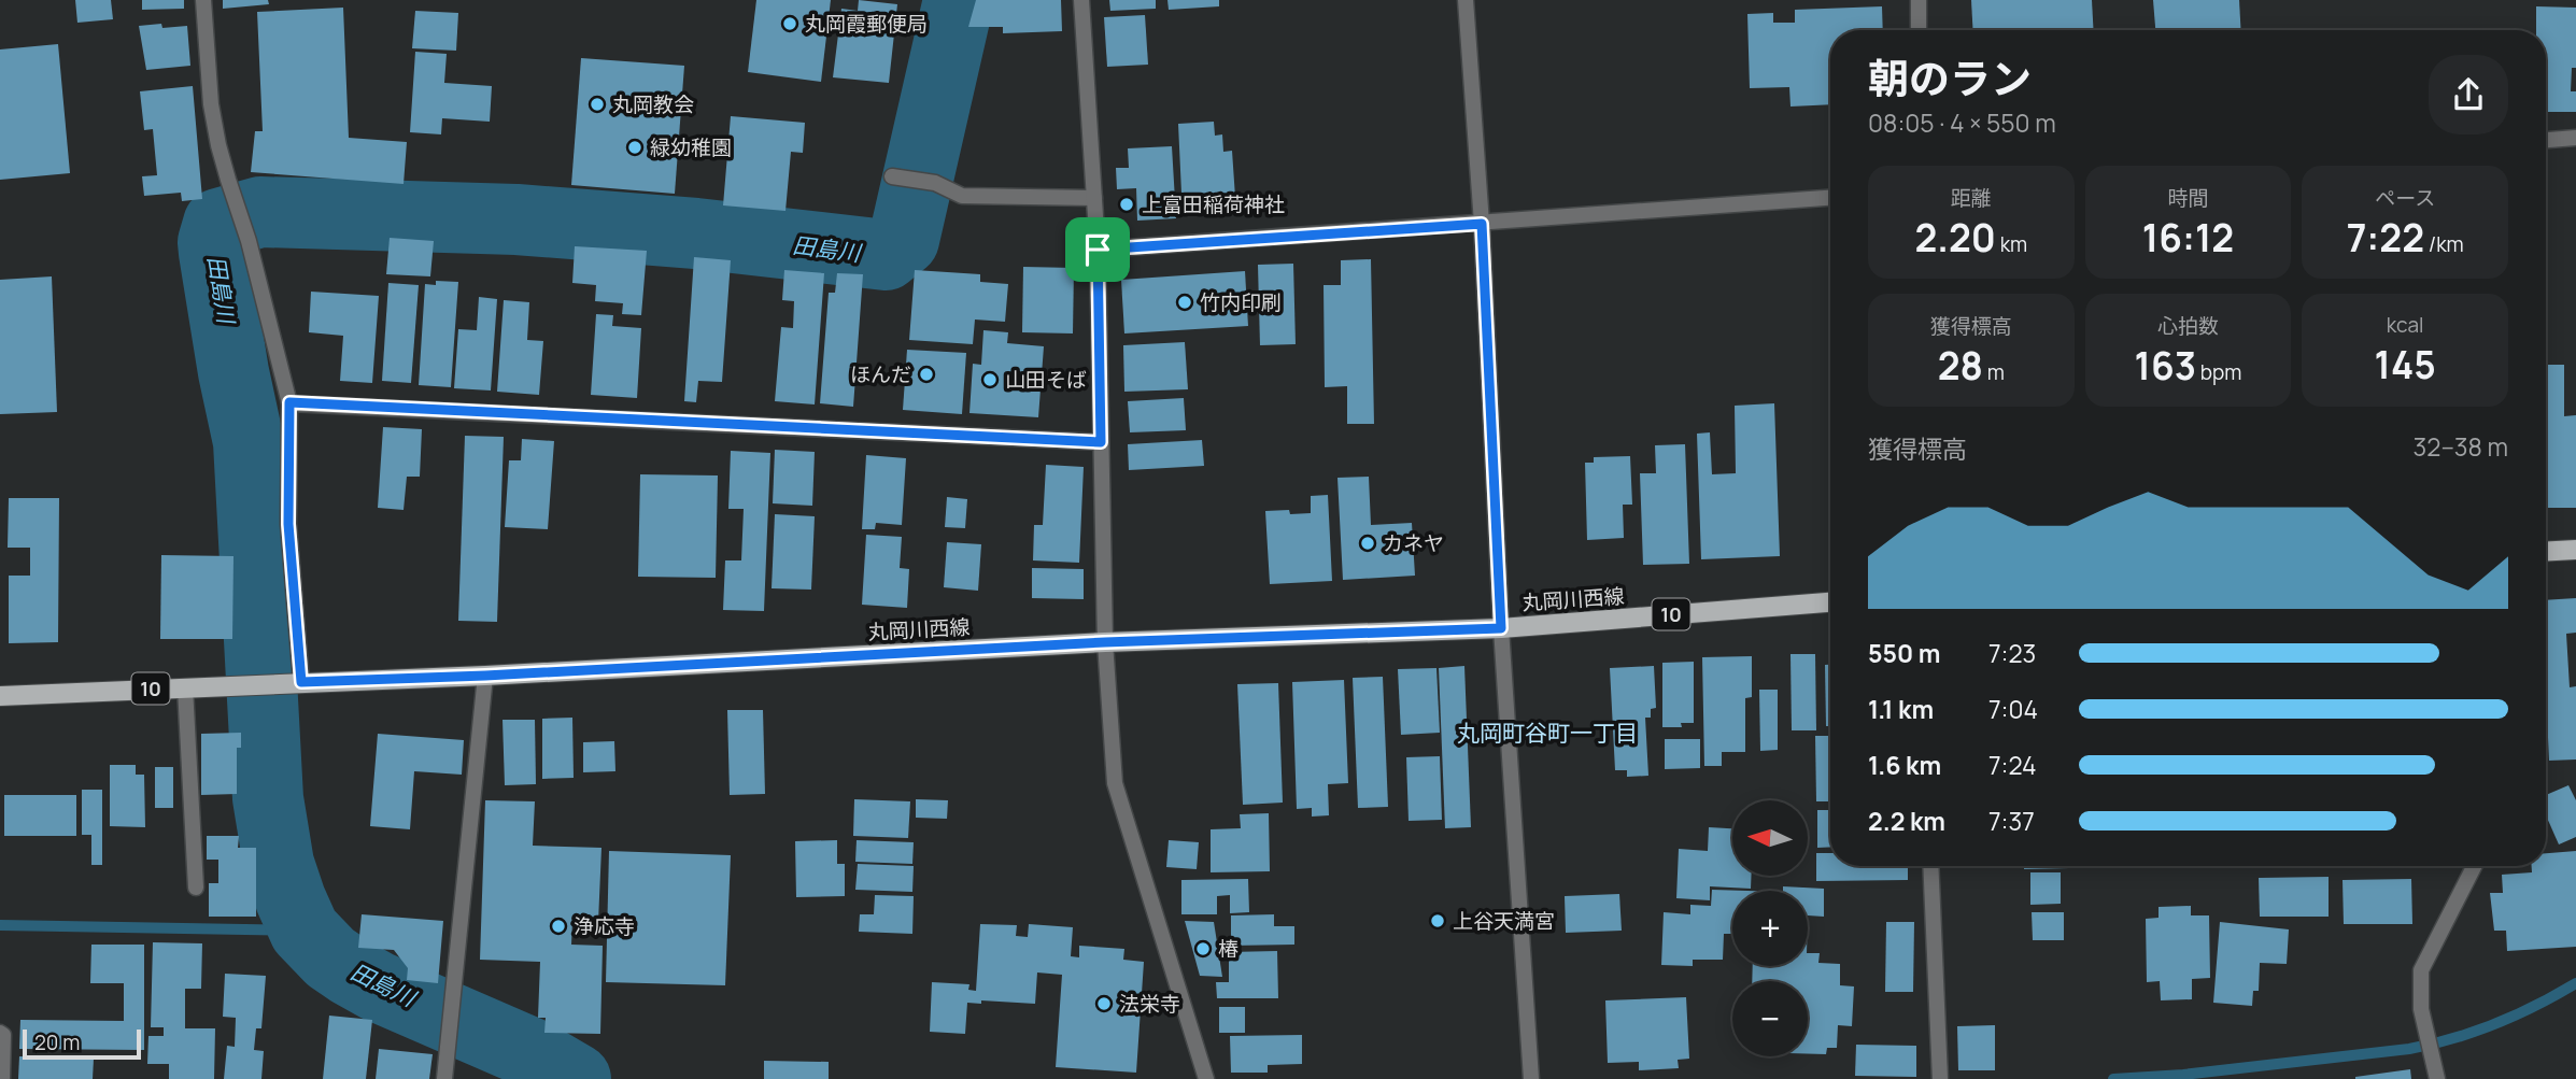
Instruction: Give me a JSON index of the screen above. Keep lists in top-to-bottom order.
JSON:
{
  "streets": {
    "main road": ["丸岡川西線", "10"]
  },
  "districts": ["丸岡町谷町一丁目"],
  "water": ["田島川"],
  "places": [
    "丸岡霞郵便局",
    "丸岡教会",
    "緑幼稚園",
    "上富田稲荷神社",
    "竹内印刷",
    "ほんだ",
    "山田そば",
    "カネヤ",
    "上谷天満宮",
    "浄応寺",
    "椿",
    "法栄寺"
  ],
  "scale_bar": "20 m",
  "north": "left",
  "page": {
    "heading": ["朝のラン", "08:05 · 4 × 550 m"],
    "stats": [
      ["距離", "2.20 km"],
      ["時間", "16:12"],
      ["ペース", "7:22 /km"],
      ["獲得標高", "28 m"],
      ["心拍数", "163 bpm"],
      ["kcal", "145"]
    ],
    "chart": ["獲得標高", "32–38 m"],
    "list": [
      {
        "name": "550 m",
        "note": "7:23"
      },
      {
        "name": "1.1 km",
        "note": "7:04"
      },
      {
        "name": "1.6 km",
        "note": "7:24"
      },
      {
        "name": "2.2 km",
        "note": "7:37"
      }
    ],
    "map_buttons": ["+", "−"],
    "scale": "20 m"
  }
}
